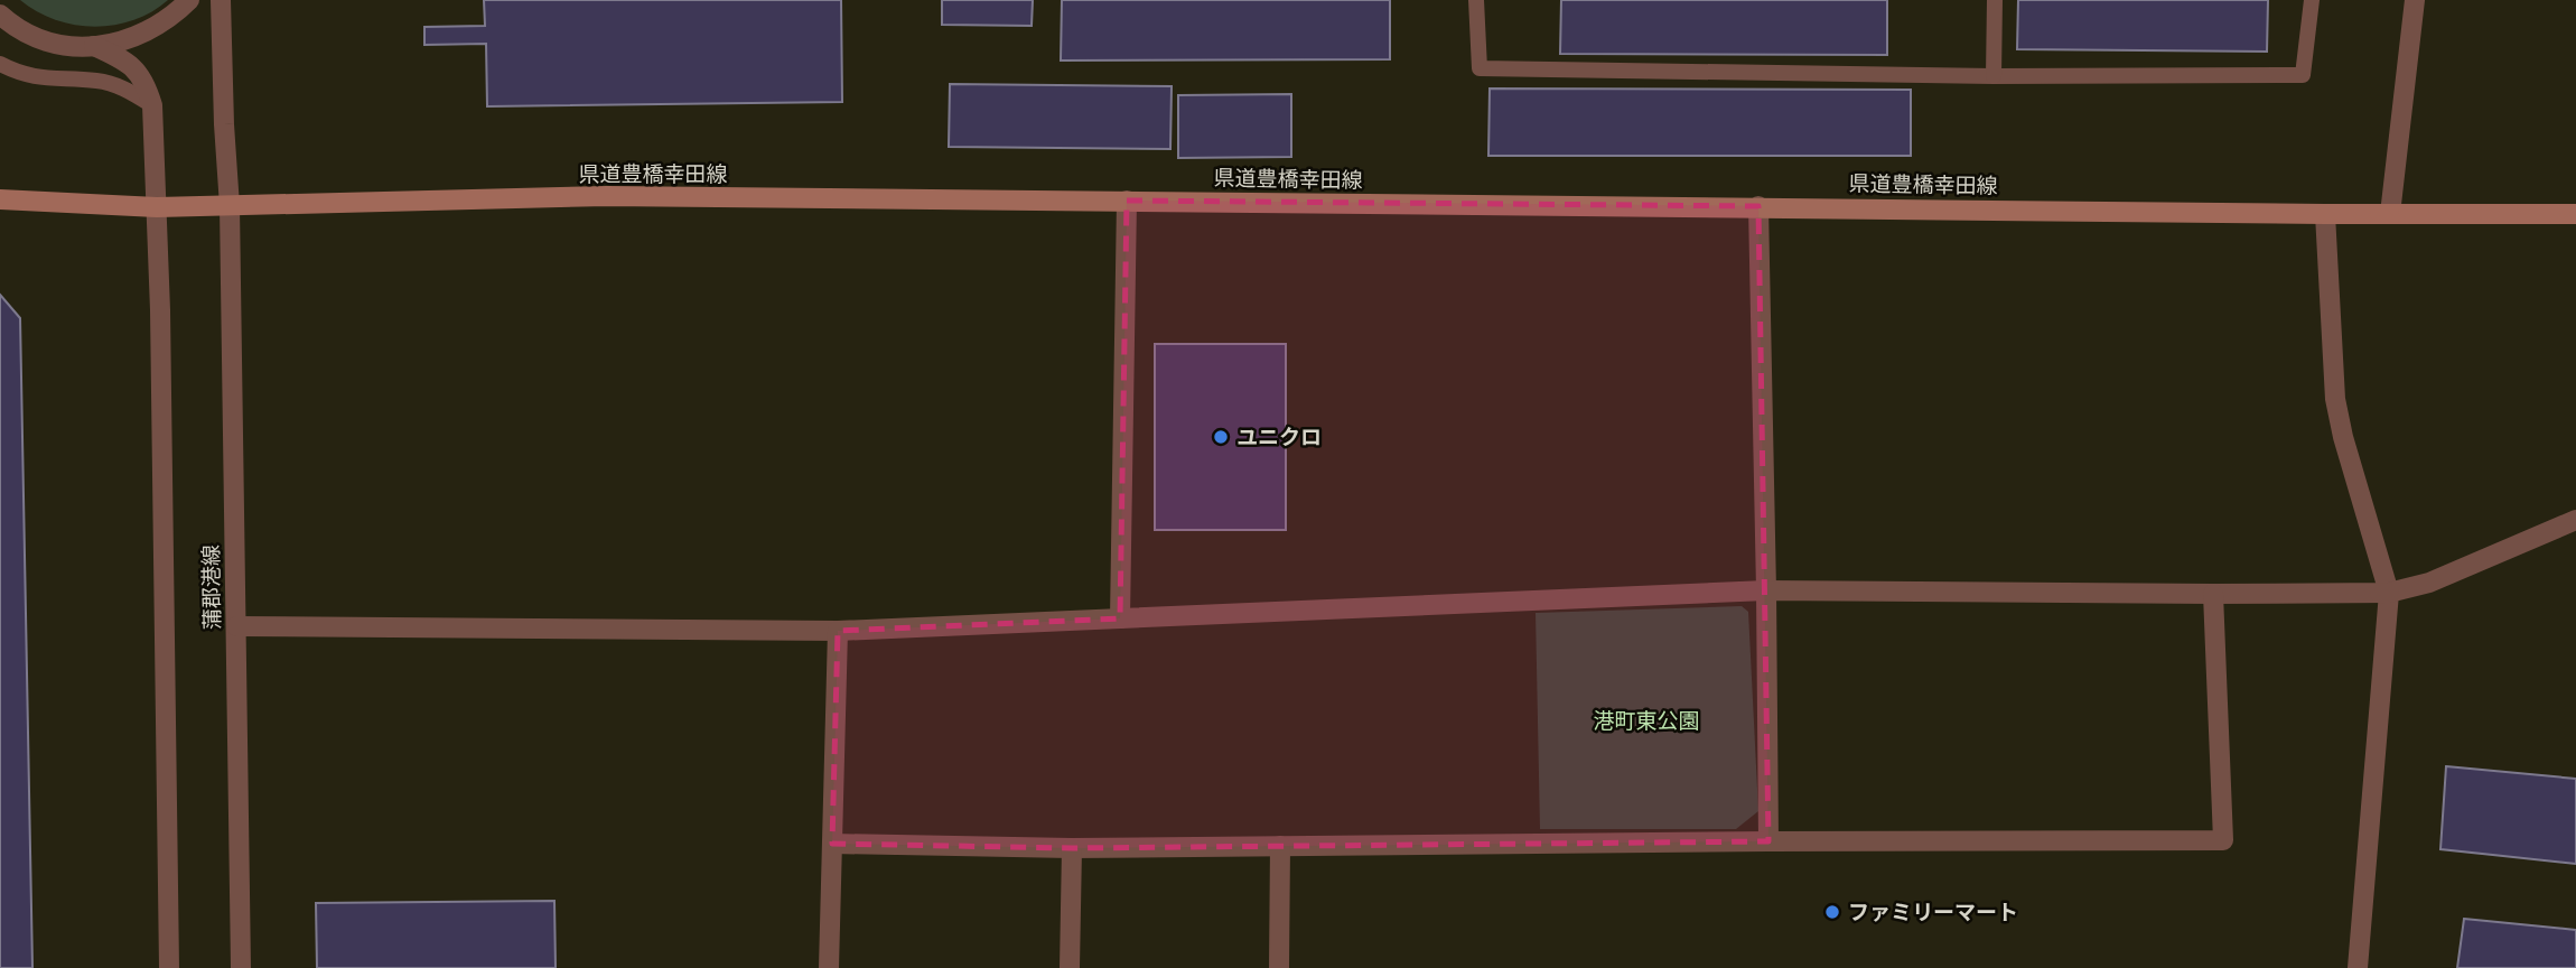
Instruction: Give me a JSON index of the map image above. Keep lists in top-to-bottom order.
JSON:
{
  "streets": {
    "main road": ["県道豊橋幸田線"],
    "street": ["蒲郡港線"]
  },
  "crossings": [
    ["県道豊橋幸田線", "蒲郡港線"]
  ],
  "parks": ["港町東公園"],
  "places": ["ユニクロ", "ファミリーマート"]
}
